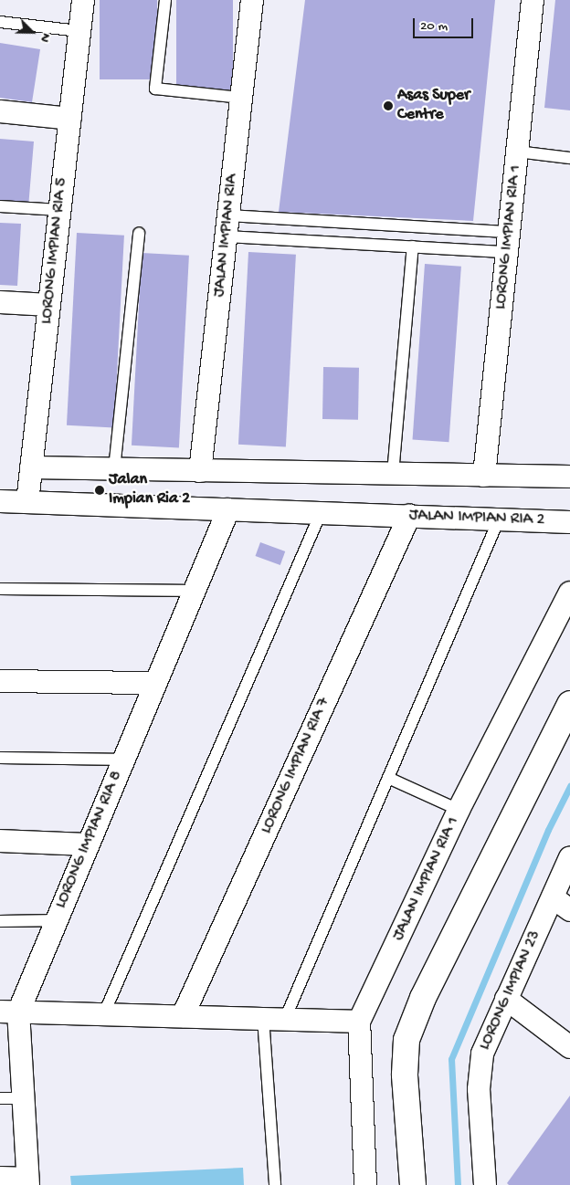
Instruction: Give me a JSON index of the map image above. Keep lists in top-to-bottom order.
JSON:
{
  "streets": {
    "street": [
      "JALAN IMPIAN RIA",
      "LORONG IMPIAN RIA 1",
      "LORONG IMPIAN RIA 5",
      "JALAN IMPIAN RIA 2",
      "LORONG IMPIAN RIA 7",
      "LORONG IMPIAN RIA 8",
      "JALAN IMPIAN RIA 1",
      "LORONG IMPIAN 23"
    ]
  },
  "crossings": [
    ["LORONG IMPIAN RIA 5", "JALAN IMPIAN RIA 2"],
    ["JALAN IMPIAN RIA 2", "LORONG IMPIAN RIA 7"],
    ["JALAN IMPIAN RIA 2", "LORONG IMPIAN RIA 8"]
  ],
  "places": ["Asas Super Centre", "Jalan Impian Ria 2"],
  "scale_bar": "20 m",
  "north": "bottom right"
}
